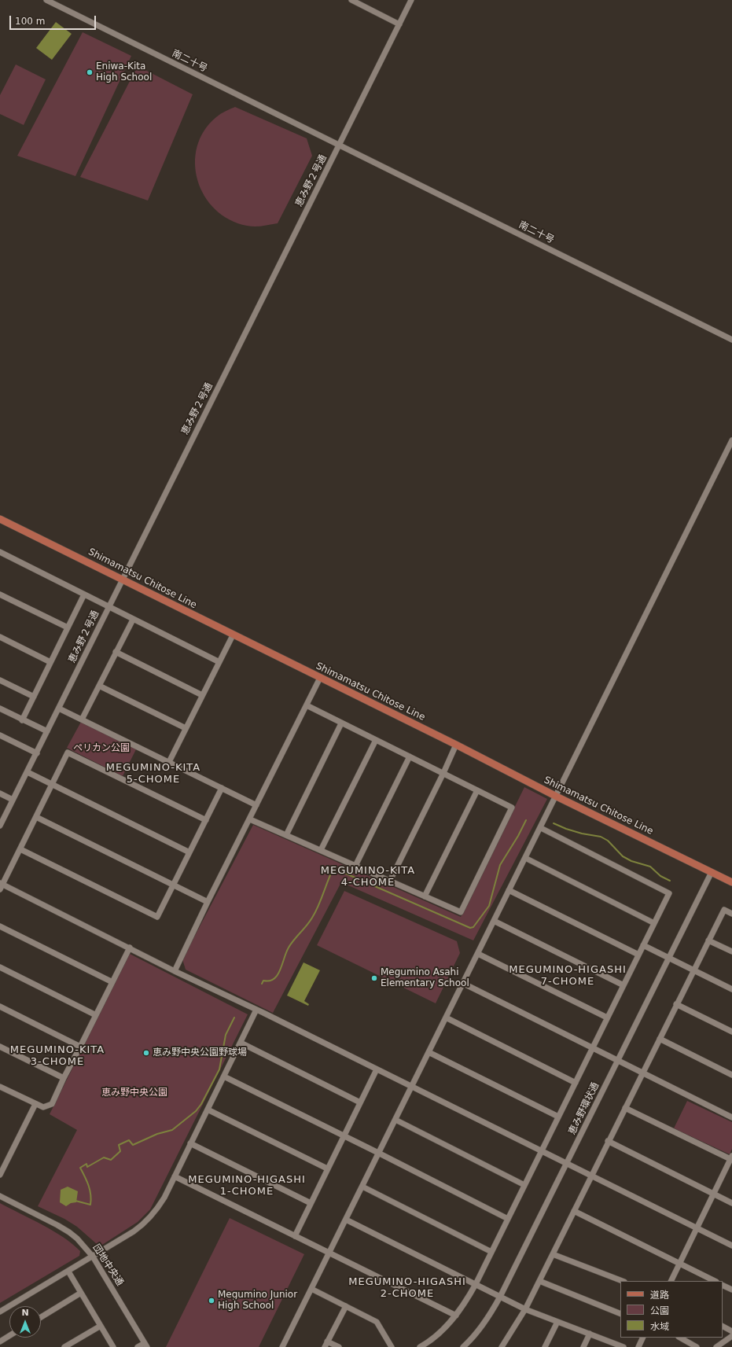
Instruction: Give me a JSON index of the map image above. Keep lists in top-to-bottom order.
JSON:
{
  "streets": {
    "main road": ["Shimamatsu Chitose Line"],
    "street": [
      "南二十号",
      "恵み野２号通",
      "恵み野環状通",
      "団地中央通"
    ]
  },
  "crossings": [
    ["南二十号", "恵み野２号通"],
    ["恵み野２号通", "Shimamatsu Chitose Line"],
    ["Shimamatsu Chitose Line", "恵み野環状通"]
  ],
  "districts": [
    "MEGUMINO-KITA 5-CHOME",
    "MEGUMINO-KITA 4-CHOME",
    "MEGUMINO-HIGASHI 7-CHOME",
    "MEGUMINO-KITA 3-CHOME",
    "MEGUMINO-HIGASHI 1-CHOME",
    "MEGUMINO-HIGASHI 2-CHOME"
  ],
  "parks": ["ペリカン公園", "恵み野中央公園"],
  "places": [
    "Eniwa-Kita High School",
    "Megumino Asahi Elementary School",
    "恵み野中央公園野球場",
    "Megumino Junior High School"
  ],
  "legend": ["道路", "公園", "水域"],
  "scale_bar": "100 m",
  "north": "top"
}
